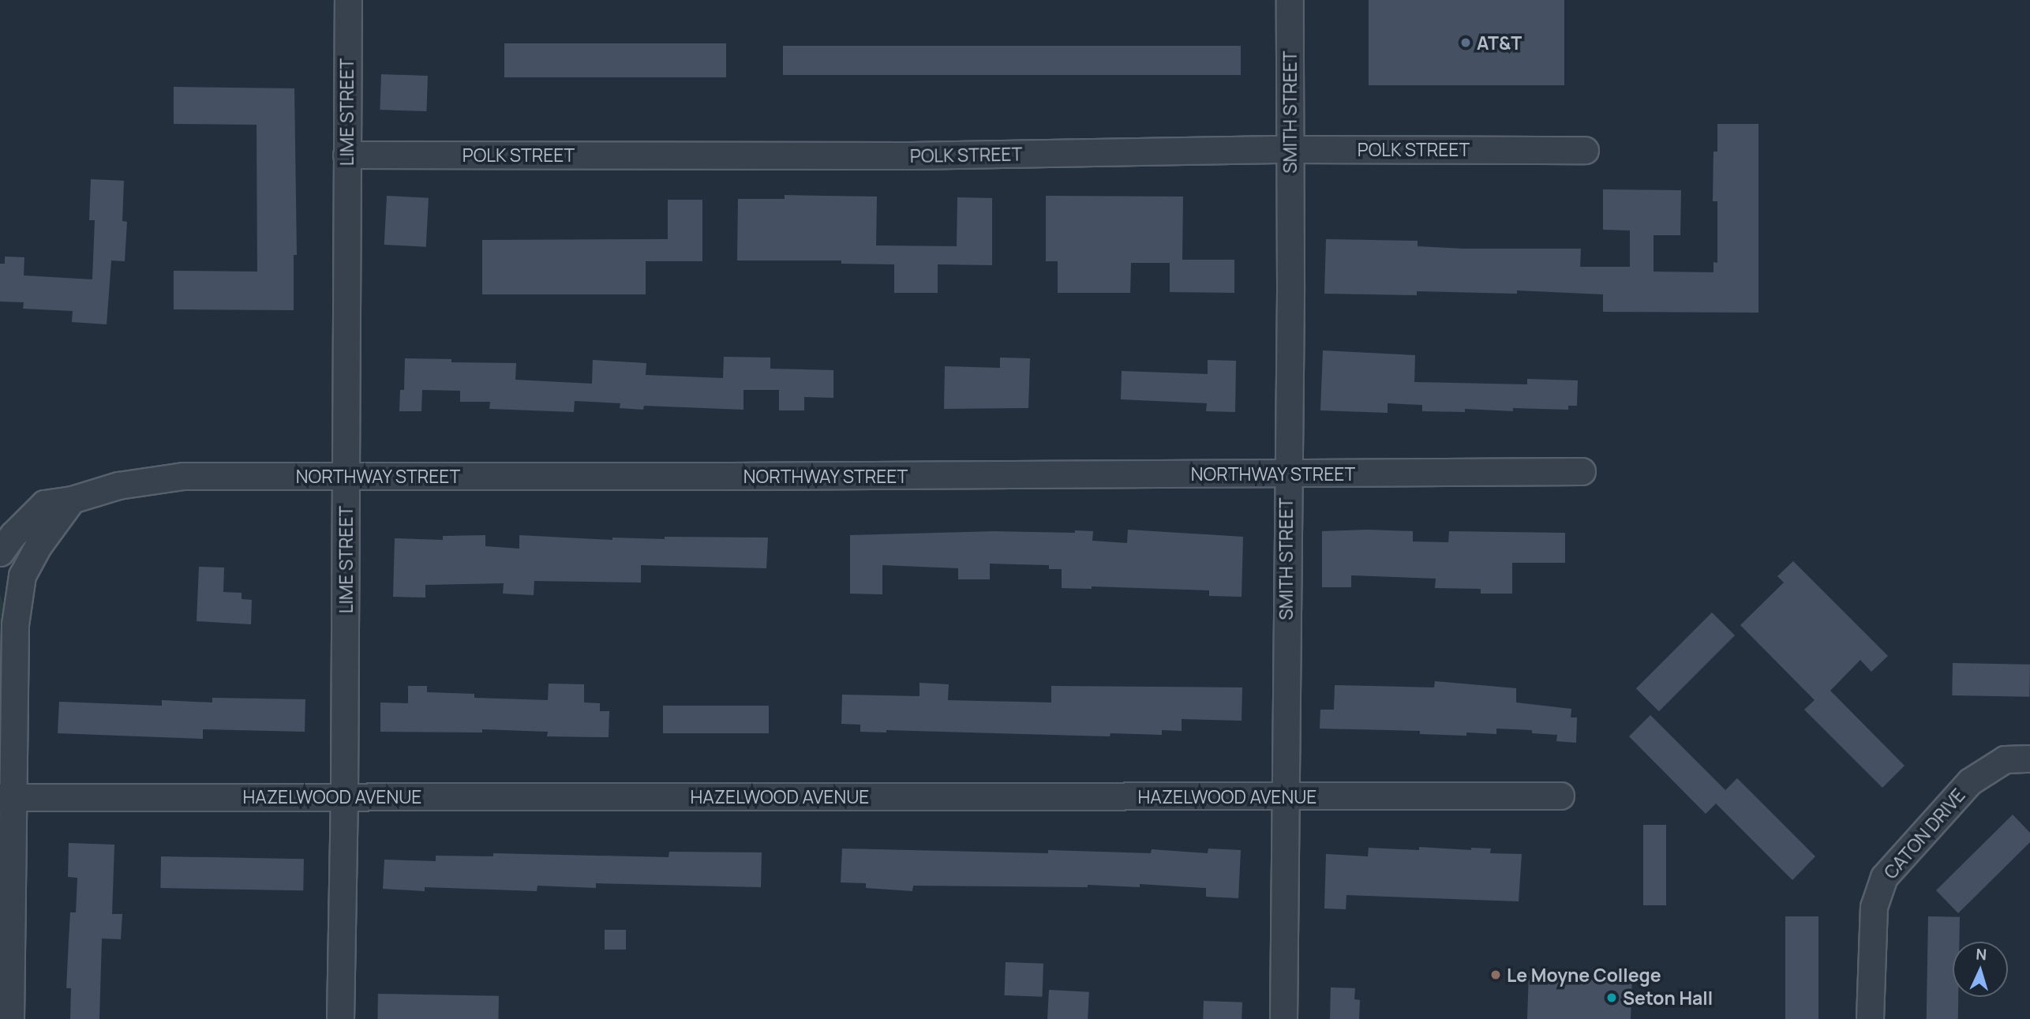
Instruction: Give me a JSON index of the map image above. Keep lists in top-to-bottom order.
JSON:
{
  "streets": {
    "street": [
      "LIME STREET",
      "SMITH STREET",
      "POLK STREET",
      "NORTHWAY STREET",
      "HAZELWOOD AVENUE",
      "CATON DRIVE"
    ]
  },
  "crossings": [
    ["LIME STREET", "POLK STREET"],
    ["LIME STREET", "NORTHWAY STREET"],
    ["LIME STREET", "HAZELWOOD AVENUE"],
    ["SMITH STREET", "POLK STREET"],
    ["SMITH STREET", "NORTHWAY STREET"],
    ["SMITH STREET", "HAZELWOOD AVENUE"]
  ],
  "places": ["AT&T", "Le Moyne College", "Seton Hall"],
  "north": "top"
}
